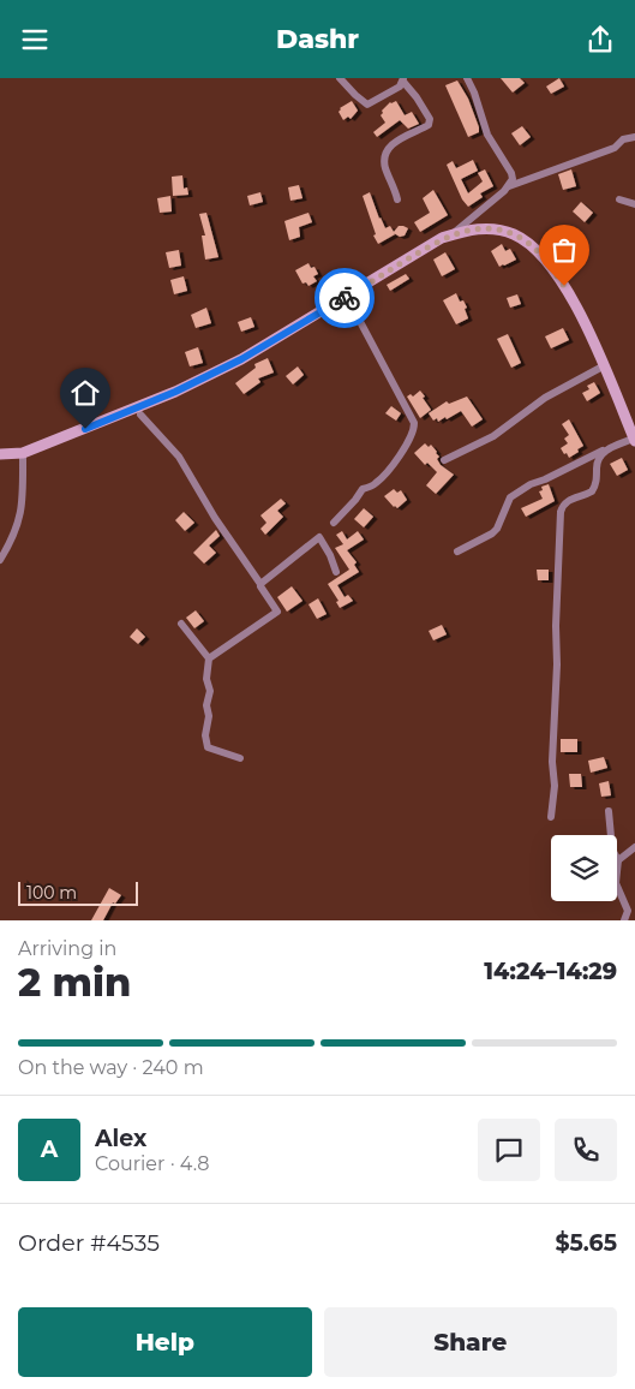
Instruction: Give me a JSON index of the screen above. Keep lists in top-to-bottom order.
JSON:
{
  "scale_bar": "100 m",
  "page": {
    "header": "Dashr",
    "scale": "100 m",
    "heading": ["2 min", "Arriving in", "14:24–14:29"],
    "panel": [
      "Alex",
      "Courier · 4.8",
      "Order #4535",
      "$5.65"
    ],
    "bar": "On the way · 240 m",
    "round": "A",
    "buttons": ["Help", "Share"]
  }
}
